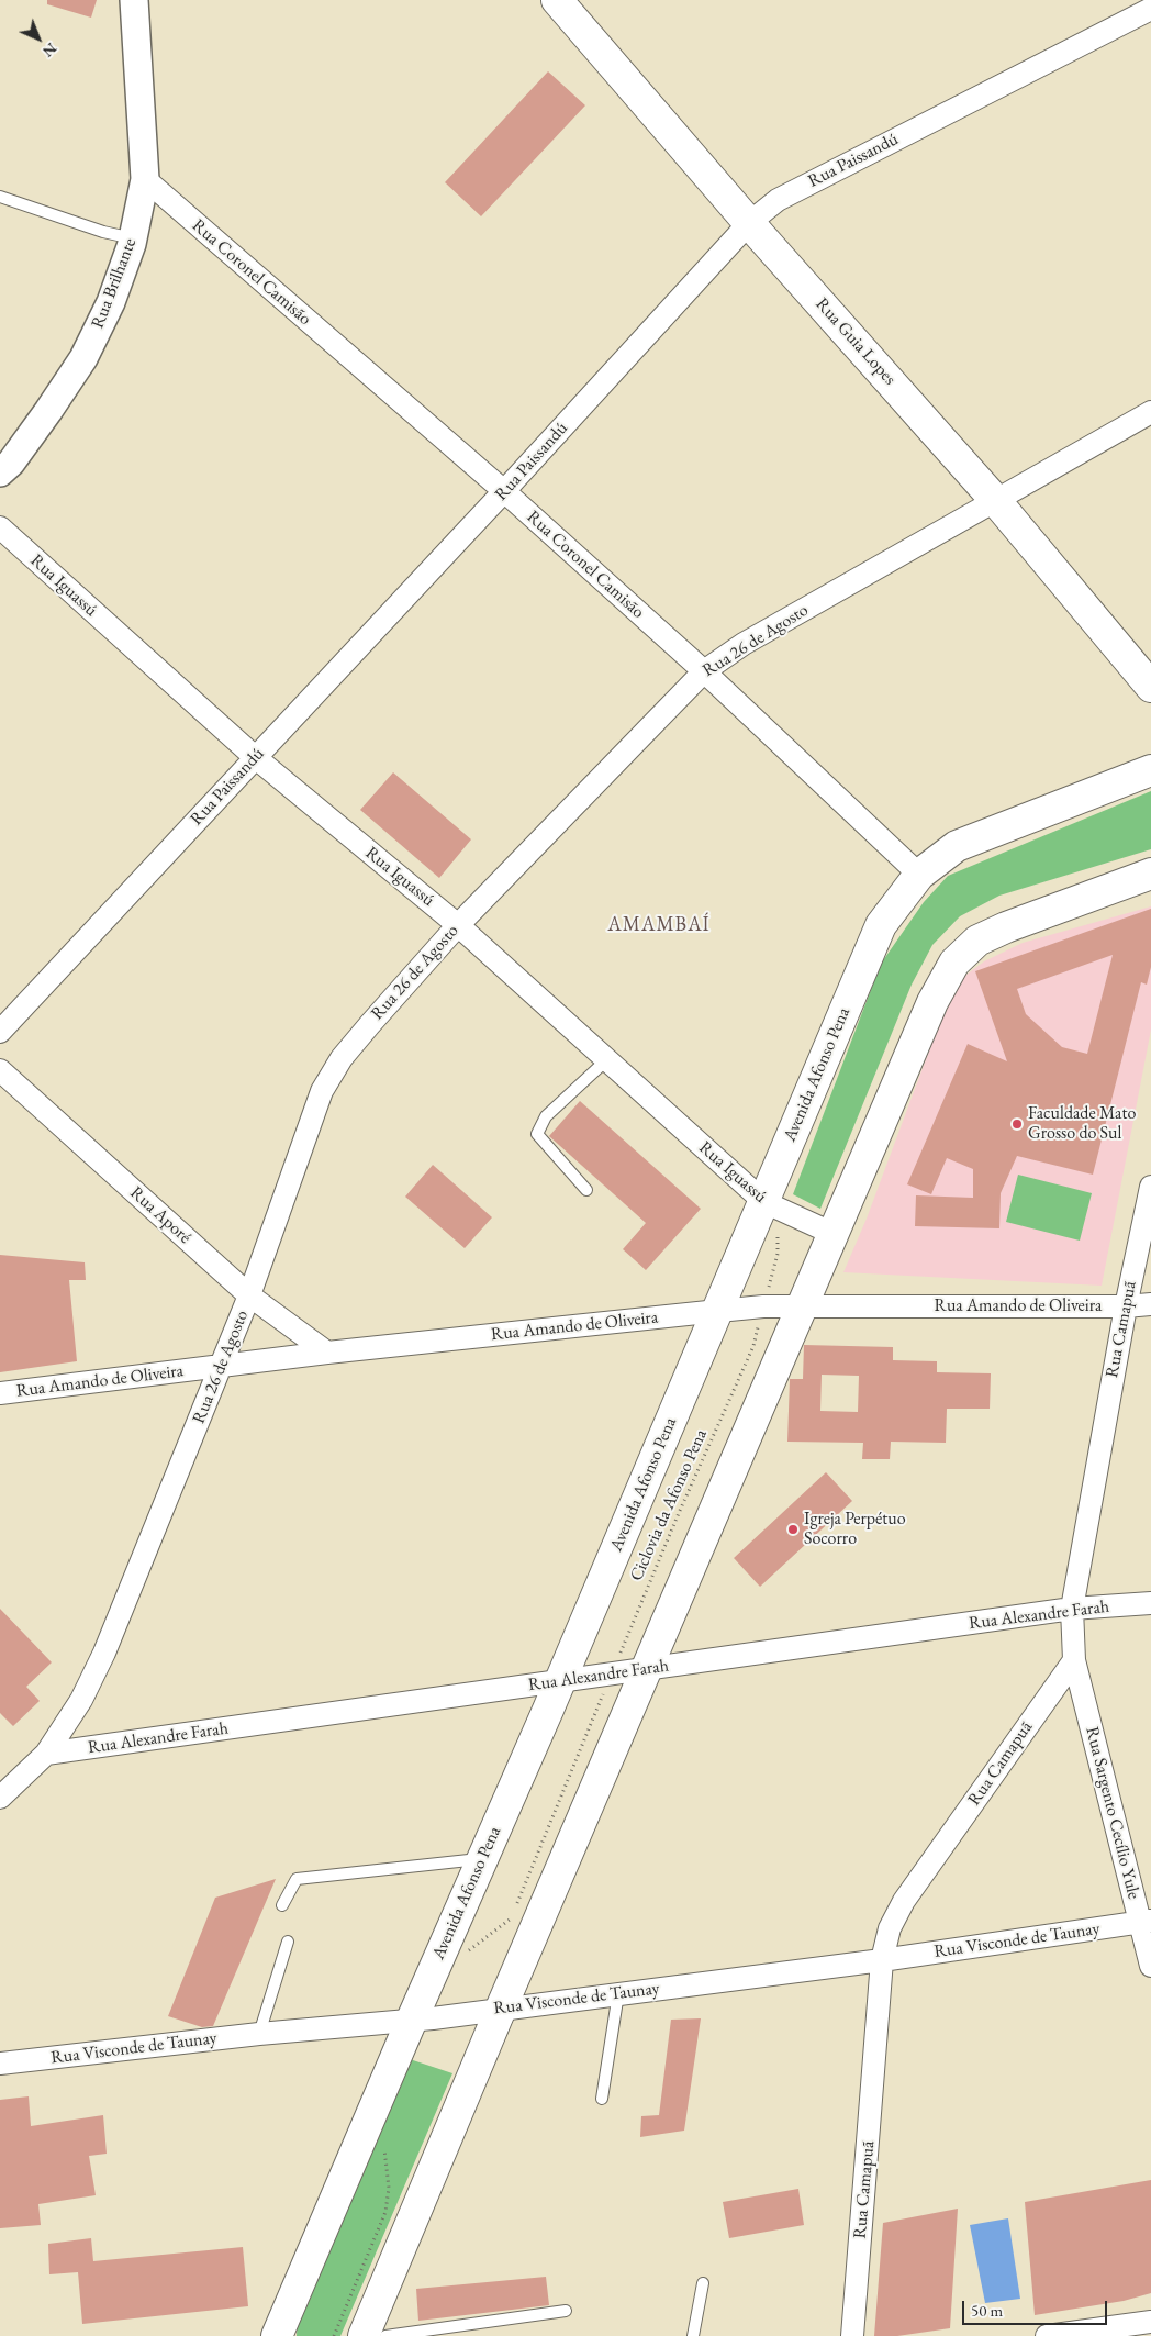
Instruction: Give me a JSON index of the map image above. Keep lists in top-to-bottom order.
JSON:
{
  "streets": {
    "main road": ["Rua Guia Lopes", "Avenida Afonso Pena"],
    "street": [
      "Rua Paissandú",
      "Rua Coronel Camisão",
      "Rua Brilhante",
      "Rua Iguassú",
      "Rua 26 de Agosto",
      "Rua Aporé",
      "Rua Amando de Oliveira",
      "Rua Camapuã",
      "Rua Alexandre Farah",
      "Rua Sargento Cecílio Yule",
      "Rua Visconde de Taunay"
    ],
    "path": ["Ciclovia da Afonso Pena"]
  },
  "crossings": [
    ["Rua Paissandú", "Rua Coronel Camisão"],
    ["Rua Paissandú", "Rua Guia Lopes"],
    ["Rua Paissandú", "Rua Iguassú"],
    ["Rua Coronel Camisão", "Rua Brilhante"],
    ["Rua Coronel Camisão", "Rua 26 de Agosto"],
    ["Rua Coronel Camisão", "Avenida Afonso Pena"],
    ["Rua Guia Lopes", "Rua 26 de Agosto"],
    ["Rua Iguassú", "Rua 26 de Agosto"],
    ["Rua Iguassú", "Avenida Afonso Pena"],
    ["Rua Iguassú", "Ciclovia da Afonso Pena"],
    ["Rua 26 de Agosto", "Rua Aporé"],
    ["Rua 26 de Agosto", "Rua Amando de Oliveira"],
    ["Rua 26 de Agosto", "Rua Alexandre Farah"],
    ["Avenida Afonso Pena", "Rua Amando de Oliveira"],
    ["Avenida Afonso Pena", "Ciclovia da Afonso Pena"],
    ["Avenida Afonso Pena", "Rua Alexandre Farah"],
    ["Avenida Afonso Pena", "Rua Visconde de Taunay"],
    ["Rua Aporé", "Rua Amando de Oliveira"],
    ["Rua Amando de Oliveira", "Rua Camapuã"],
    ["Rua Amando de Oliveira", "Ciclovia da Afonso Pena"],
    ["Rua Camapuã", "Rua Alexandre Farah"],
    ["Rua Camapuã", "Rua Sargento Cecílio Yule"],
    ["Rua Camapuã", "Rua Visconde de Taunay"],
    ["Ciclovia da Afonso Pena", "Rua Alexandre Farah"],
    ["Rua Sargento Cecílio Yule", "Rua Visconde de Taunay"]
  ],
  "districts": ["AMAMBAÍ"],
  "places": ["Faculdade Mato Grosso do Sul", "Igreja Perpétuo Socorro"],
  "scale_bar": "50 m",
  "north": "bottom right"
}
